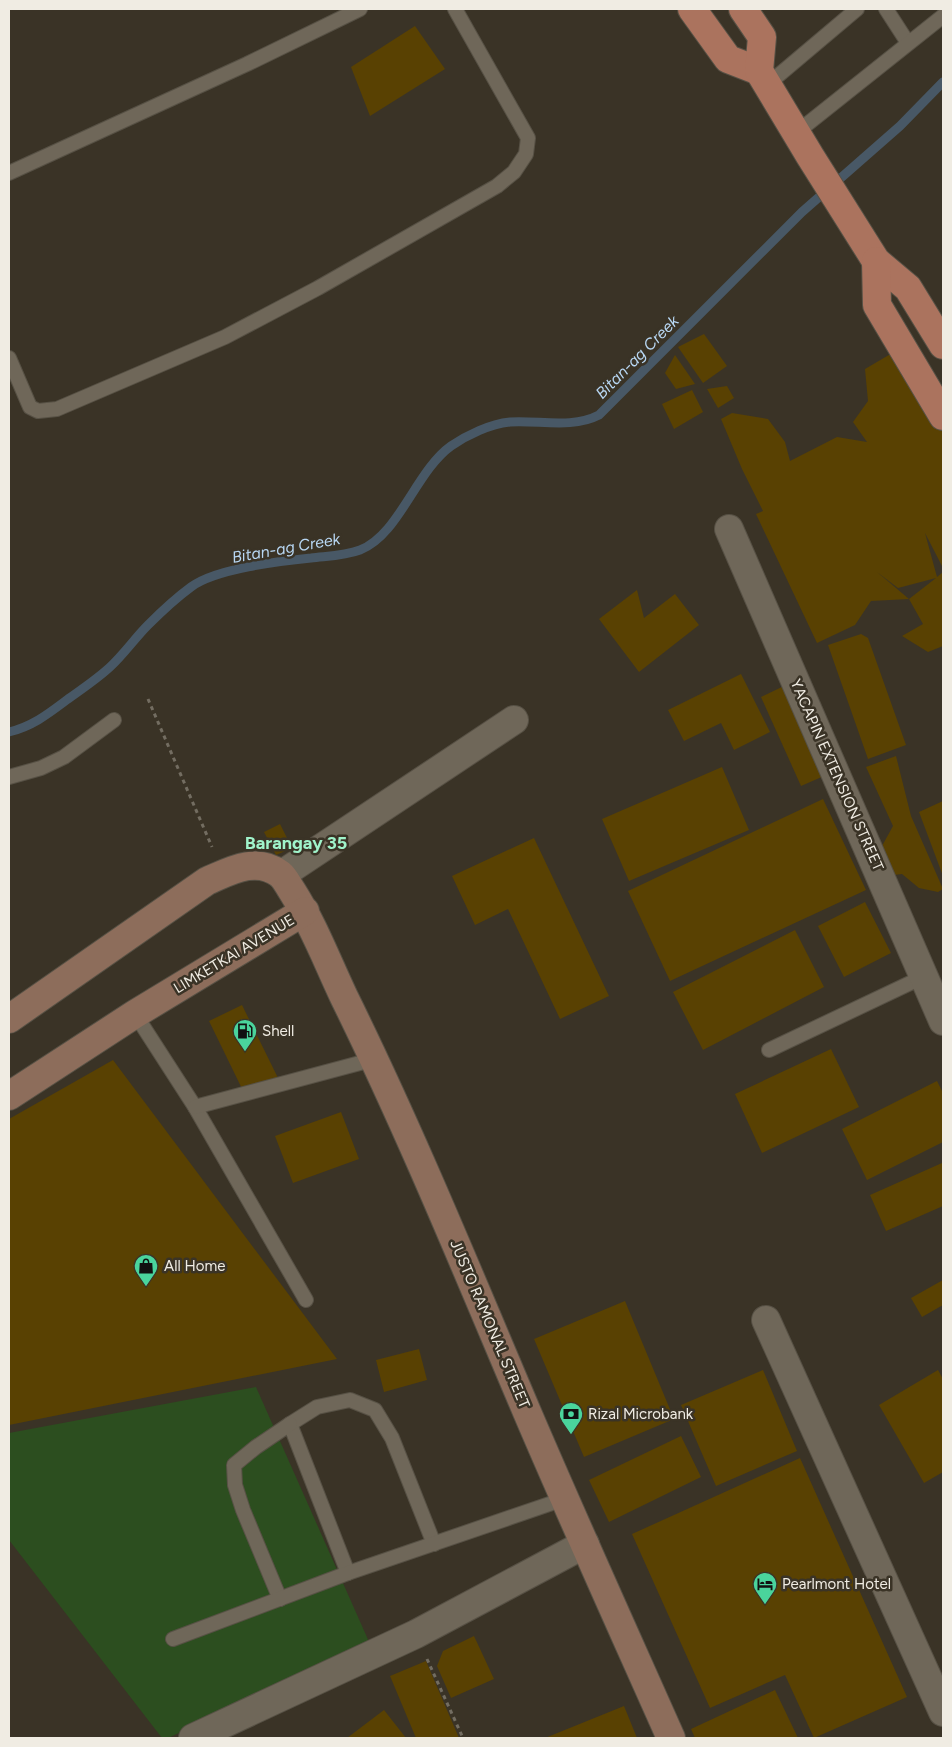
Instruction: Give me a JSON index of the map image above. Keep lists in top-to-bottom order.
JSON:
{
  "streets": {
    "street": ["YACAPIN EXTENSION STREET", "LIMKETKAI AVENUE", "JUSTO RAMONAL STREET"]
  },
  "crossings": [
    ["LIMKETKAI AVENUE", "JUSTO RAMONAL STREET"]
  ],
  "districts": ["Barangay 35"],
  "water": ["Bitan-ag Creek"],
  "places": {
    "fuel station": ["Shell"],
    "shop": ["All Home"],
    "bank": ["Rizal Microbank"],
    "hotel": ["Pearlmont Hotel"]
  }
}
